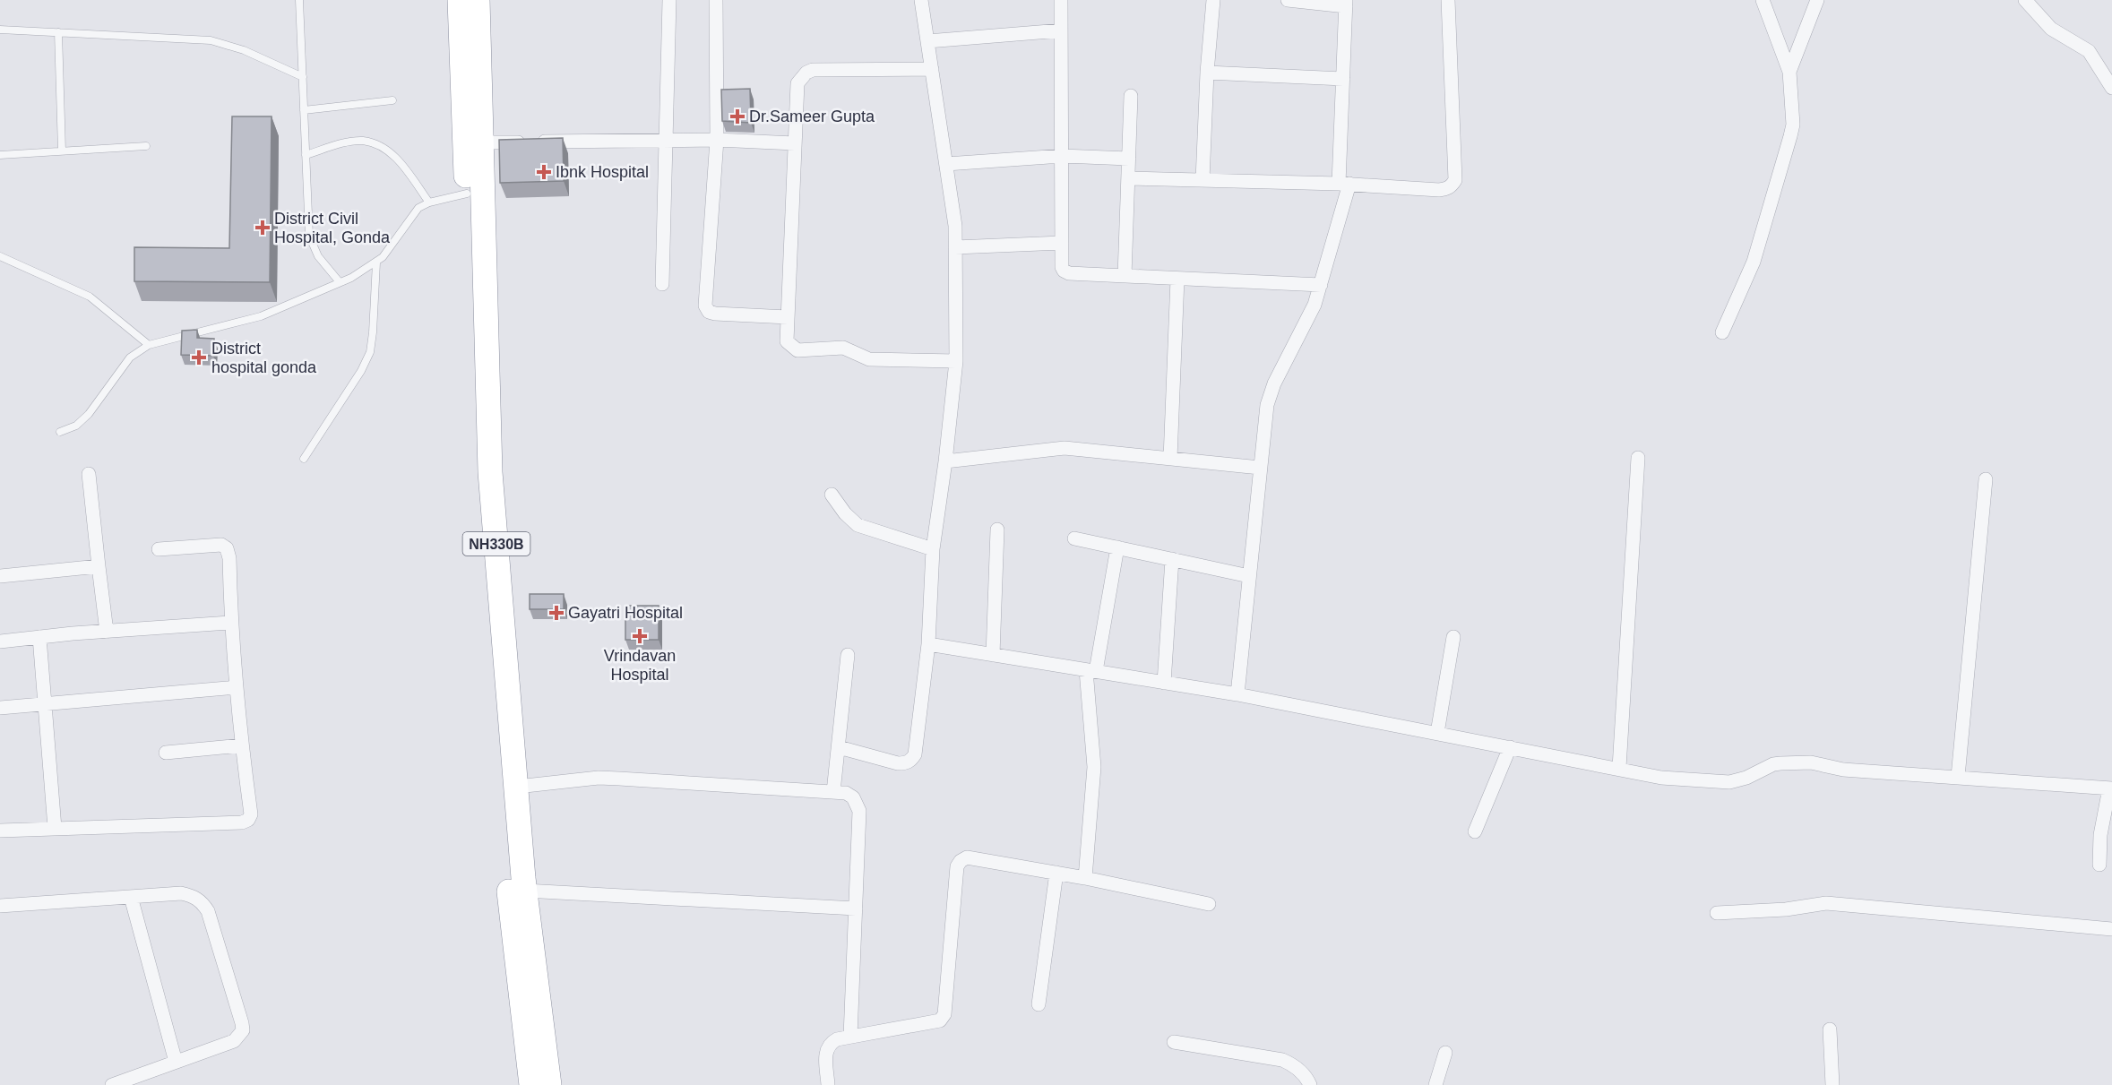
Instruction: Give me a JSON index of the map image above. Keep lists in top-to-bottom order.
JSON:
{
  "streets": {
    "highway": ["NH330B"]
  },
  "places": {
    "health": [
      "Dr.Sameer Gupta",
      "Ibnk Hospital",
      "District Civil Hospital, Gonda",
      "District hospital gonda",
      "Gayatri Hospital",
      "Vrindavan Hospital"
    ]
  }
}
